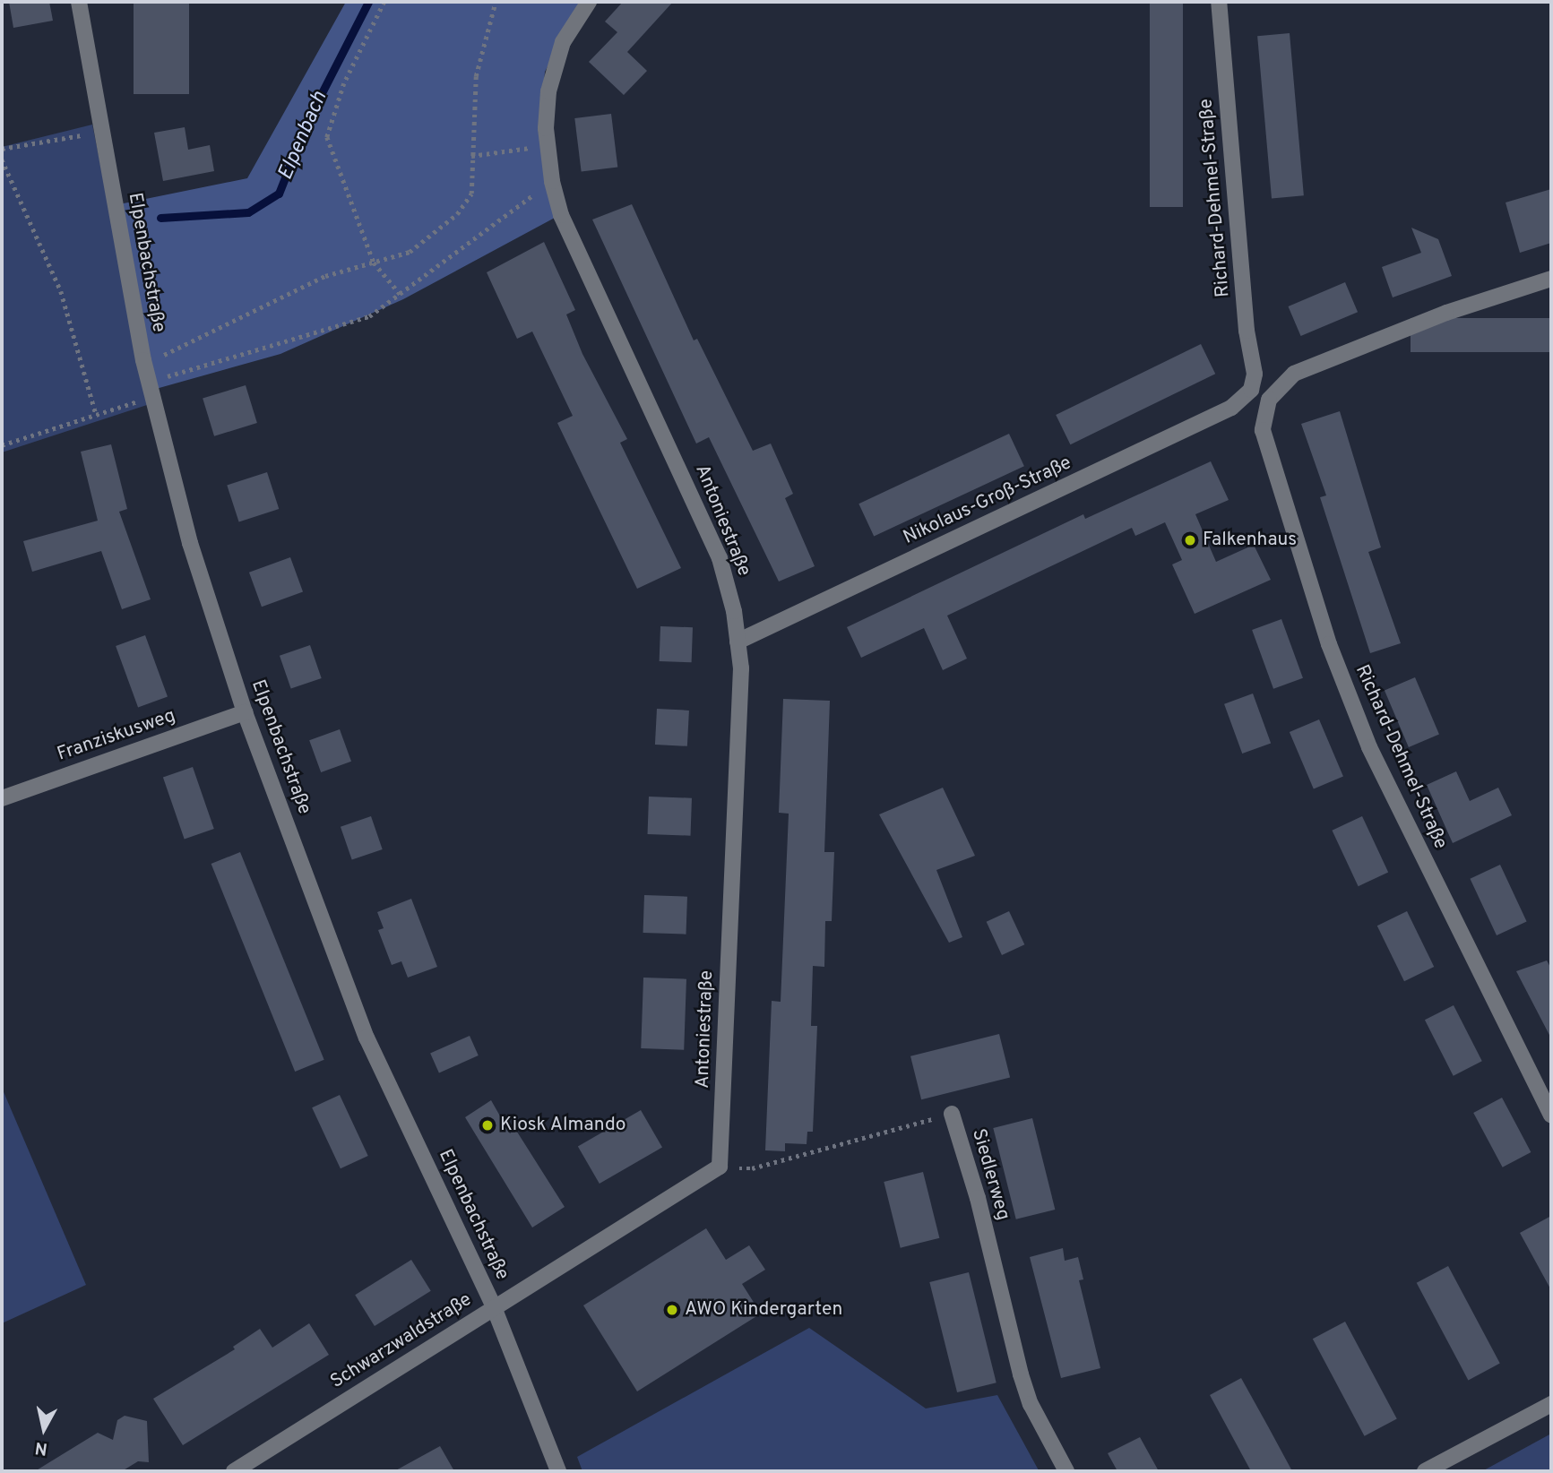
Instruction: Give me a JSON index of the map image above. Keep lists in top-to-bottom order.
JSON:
{
  "streets": {
    "street": [
      "Richard-Dehmel-Straße",
      "Elpenbachstraße",
      "Nikolaus-Groß-Straße",
      "Antoniestraße",
      "Franziskusweg",
      "Siedlerweg",
      "Schwarzwaldstraße"
    ]
  },
  "crossings": [
    ["Richard-Dehmel-Straße", "Nikolaus-Groß-Straße"],
    ["Elpenbachstraße", "Franziskusweg"],
    ["Elpenbachstraße", "Schwarzwaldstraße"],
    ["Nikolaus-Groß-Straße", "Antoniestraße"],
    ["Antoniestraße", "Siedlerweg"],
    ["Antoniestraße", "Schwarzwaldstraße"],
    ["Siedlerweg", "Schwarzwaldstraße"]
  ],
  "water": ["Elpenbach"],
  "places": ["Falkenhaus", "Kiosk Almando", "AWO Kindergarten"],
  "north": "bottom"
}
